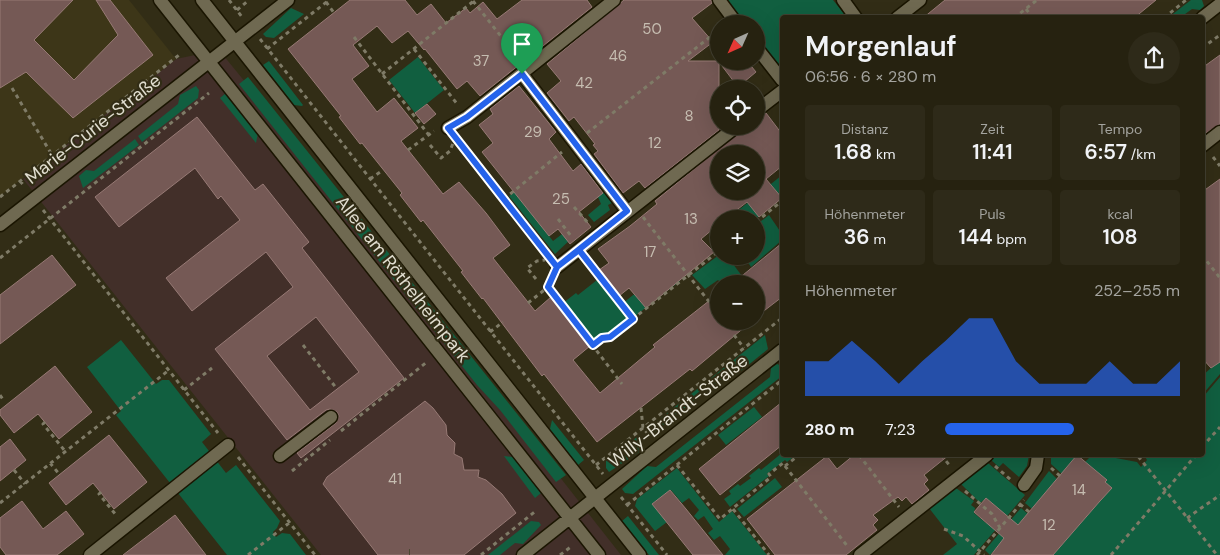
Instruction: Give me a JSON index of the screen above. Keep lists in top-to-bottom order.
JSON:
{
  "streets": {
    "street": ["Marie-Curie-Straße", "Allee am Röthelheimpark", "Willy-Brandt-Straße"]
  },
  "crossings": [
    ["Marie-Curie-Straße", "Allee am Röthelheimpark"],
    ["Allee am Röthelheimpark", "Willy-Brandt-Straße"]
  ],
  "house_numbers": [
    "50",
    "46",
    "37",
    "42",
    "8",
    "29",
    "12",
    "25",
    "13",
    "17",
    "41",
    "14",
    "12"
  ],
  "north": "bottom left",
  "page": {
    "map_buttons": ["+", "−"],
    "heading": ["Morgenlauf", "06:56 · 6 × 280 m"],
    "stats": [
      ["Distanz", "1.68 km"],
      ["Zeit", "11:41"],
      ["Tempo", "6:57 /km"],
      ["Höhenmeter", "36 m"],
      ["Puls", "144 bpm"],
      ["kcal", "108"]
    ],
    "chart": ["Höhenmeter", "252–255 m"],
    "list": [
      {
        "name": "280 m",
        "note": "7:23"
      }
    ]
  }
}
